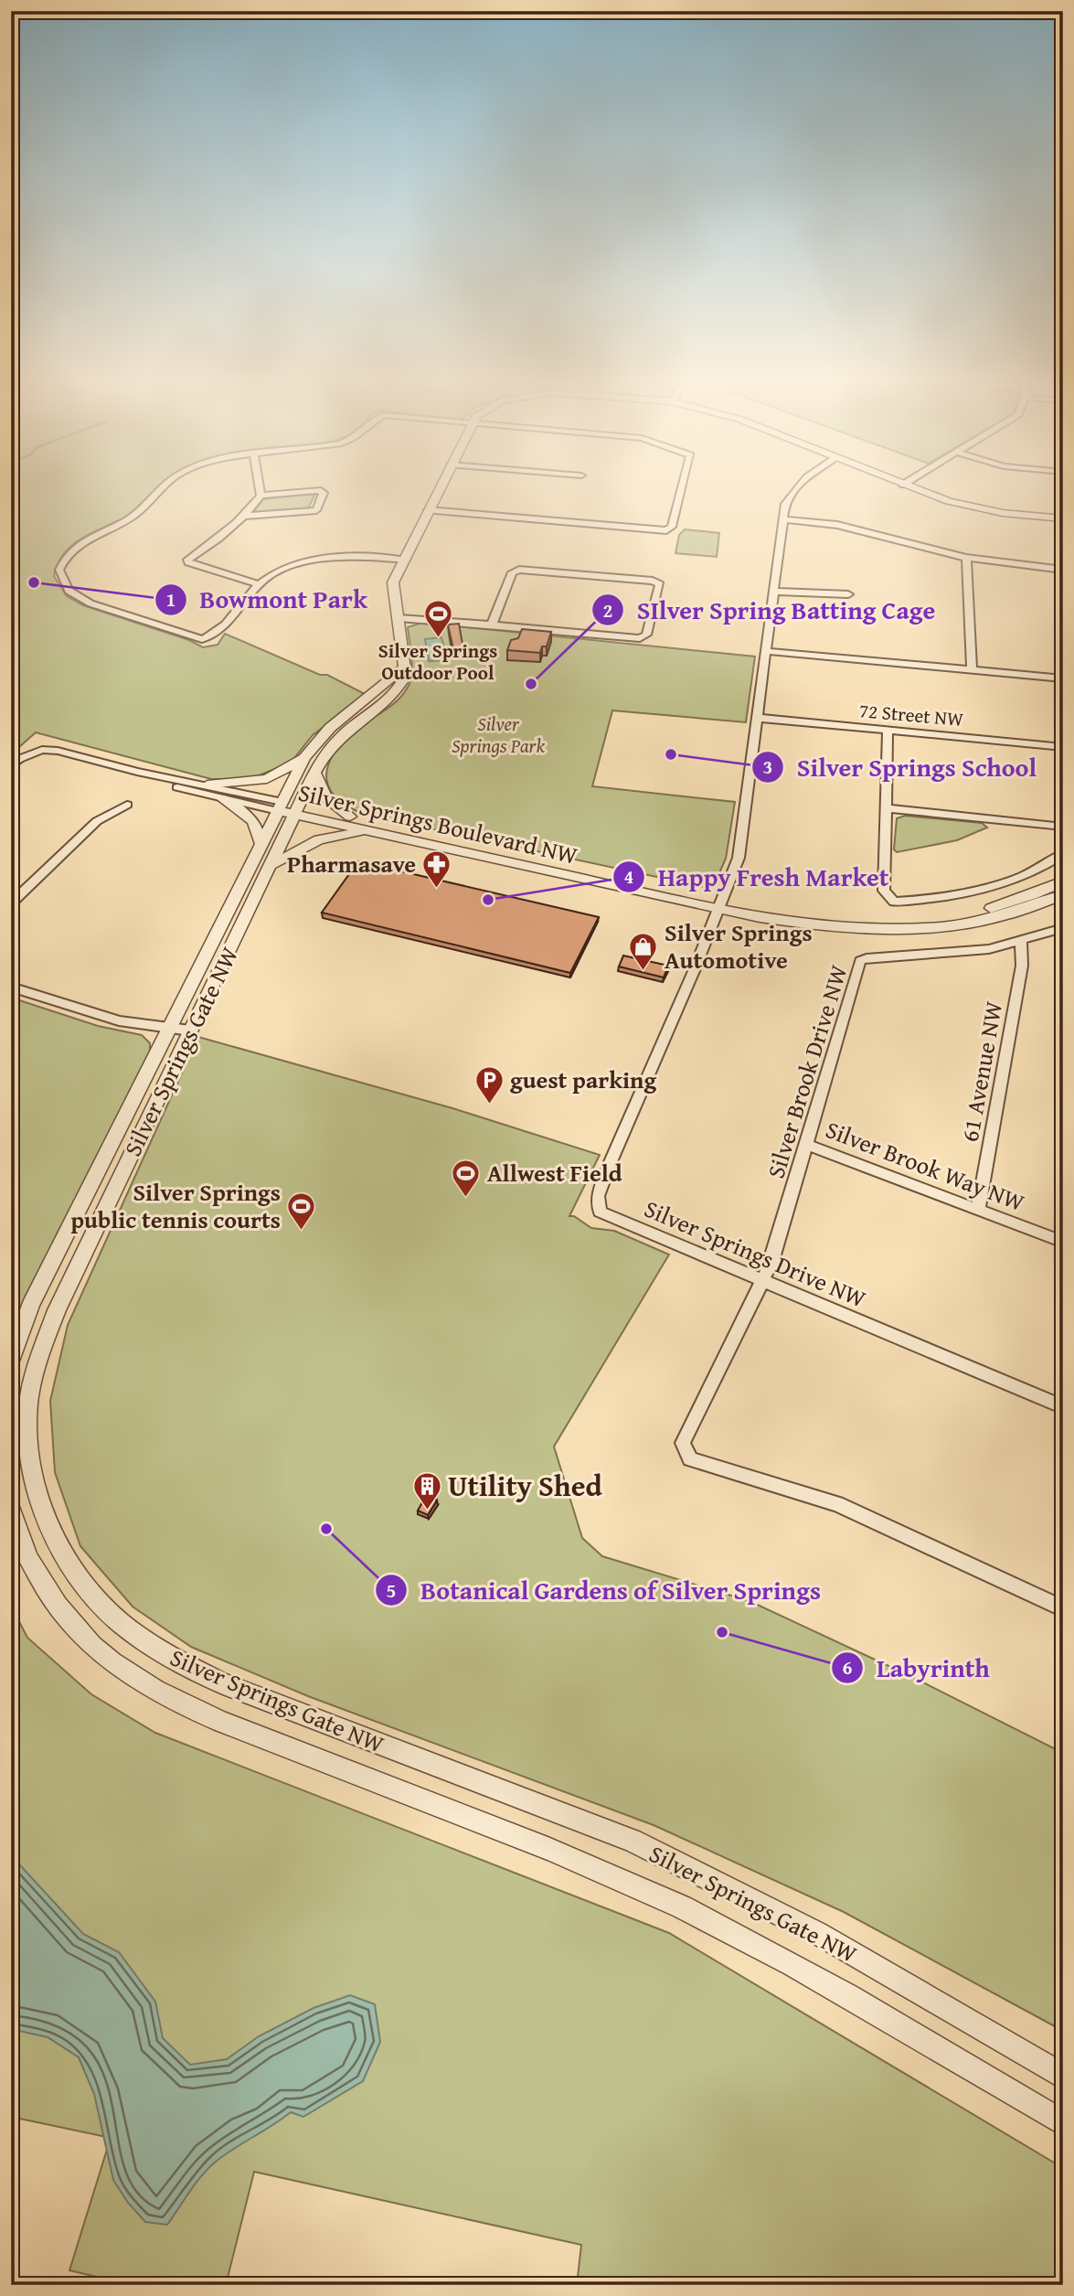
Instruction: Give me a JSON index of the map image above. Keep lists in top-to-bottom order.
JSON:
{
  "streets": {
    "street": [
      "72 Street NW",
      "Silver Springs Boulevard NW",
      "Silver Springs Gate NW",
      "Silver Brook Drive NW",
      "61 Avenue NW",
      "Silver Brook Way NW",
      "Silver Springs Drive NW"
    ]
  },
  "crossings": [
    ["Silver Springs Boulevard NW", "Silver Springs Gate NW"],
    ["Silver Springs Boulevard NW", "Silver Springs Drive NW"],
    ["Silver Brook Drive NW", "61 Avenue NW"],
    ["Silver Brook Drive NW", "Silver Brook Way NW"],
    ["Silver Brook Drive NW", "Silver Springs Drive NW"],
    ["61 Avenue NW", "Silver Brook Way NW"]
  ],
  "parks": ["Silver Springs Park"],
  "places": {
    "other": [
      "Bowmont Park",
      "SIlver Spring Batting Cage",
      "Silver Springs School",
      "Happy Fresh Market",
      "Botanical Gardens of Silver Springs",
      "Labyrinth"
    ],
    "sports": ["Silver Springs Outdoor Pool", "Allwest Field", "Silver Springs public tennis courts"],
    "pharmacy": ["Pharmasave"],
    "shop": ["Silver Springs Automotive"],
    "parking": ["guest parking"],
    "building": ["Utility Shed"]
  }
}
